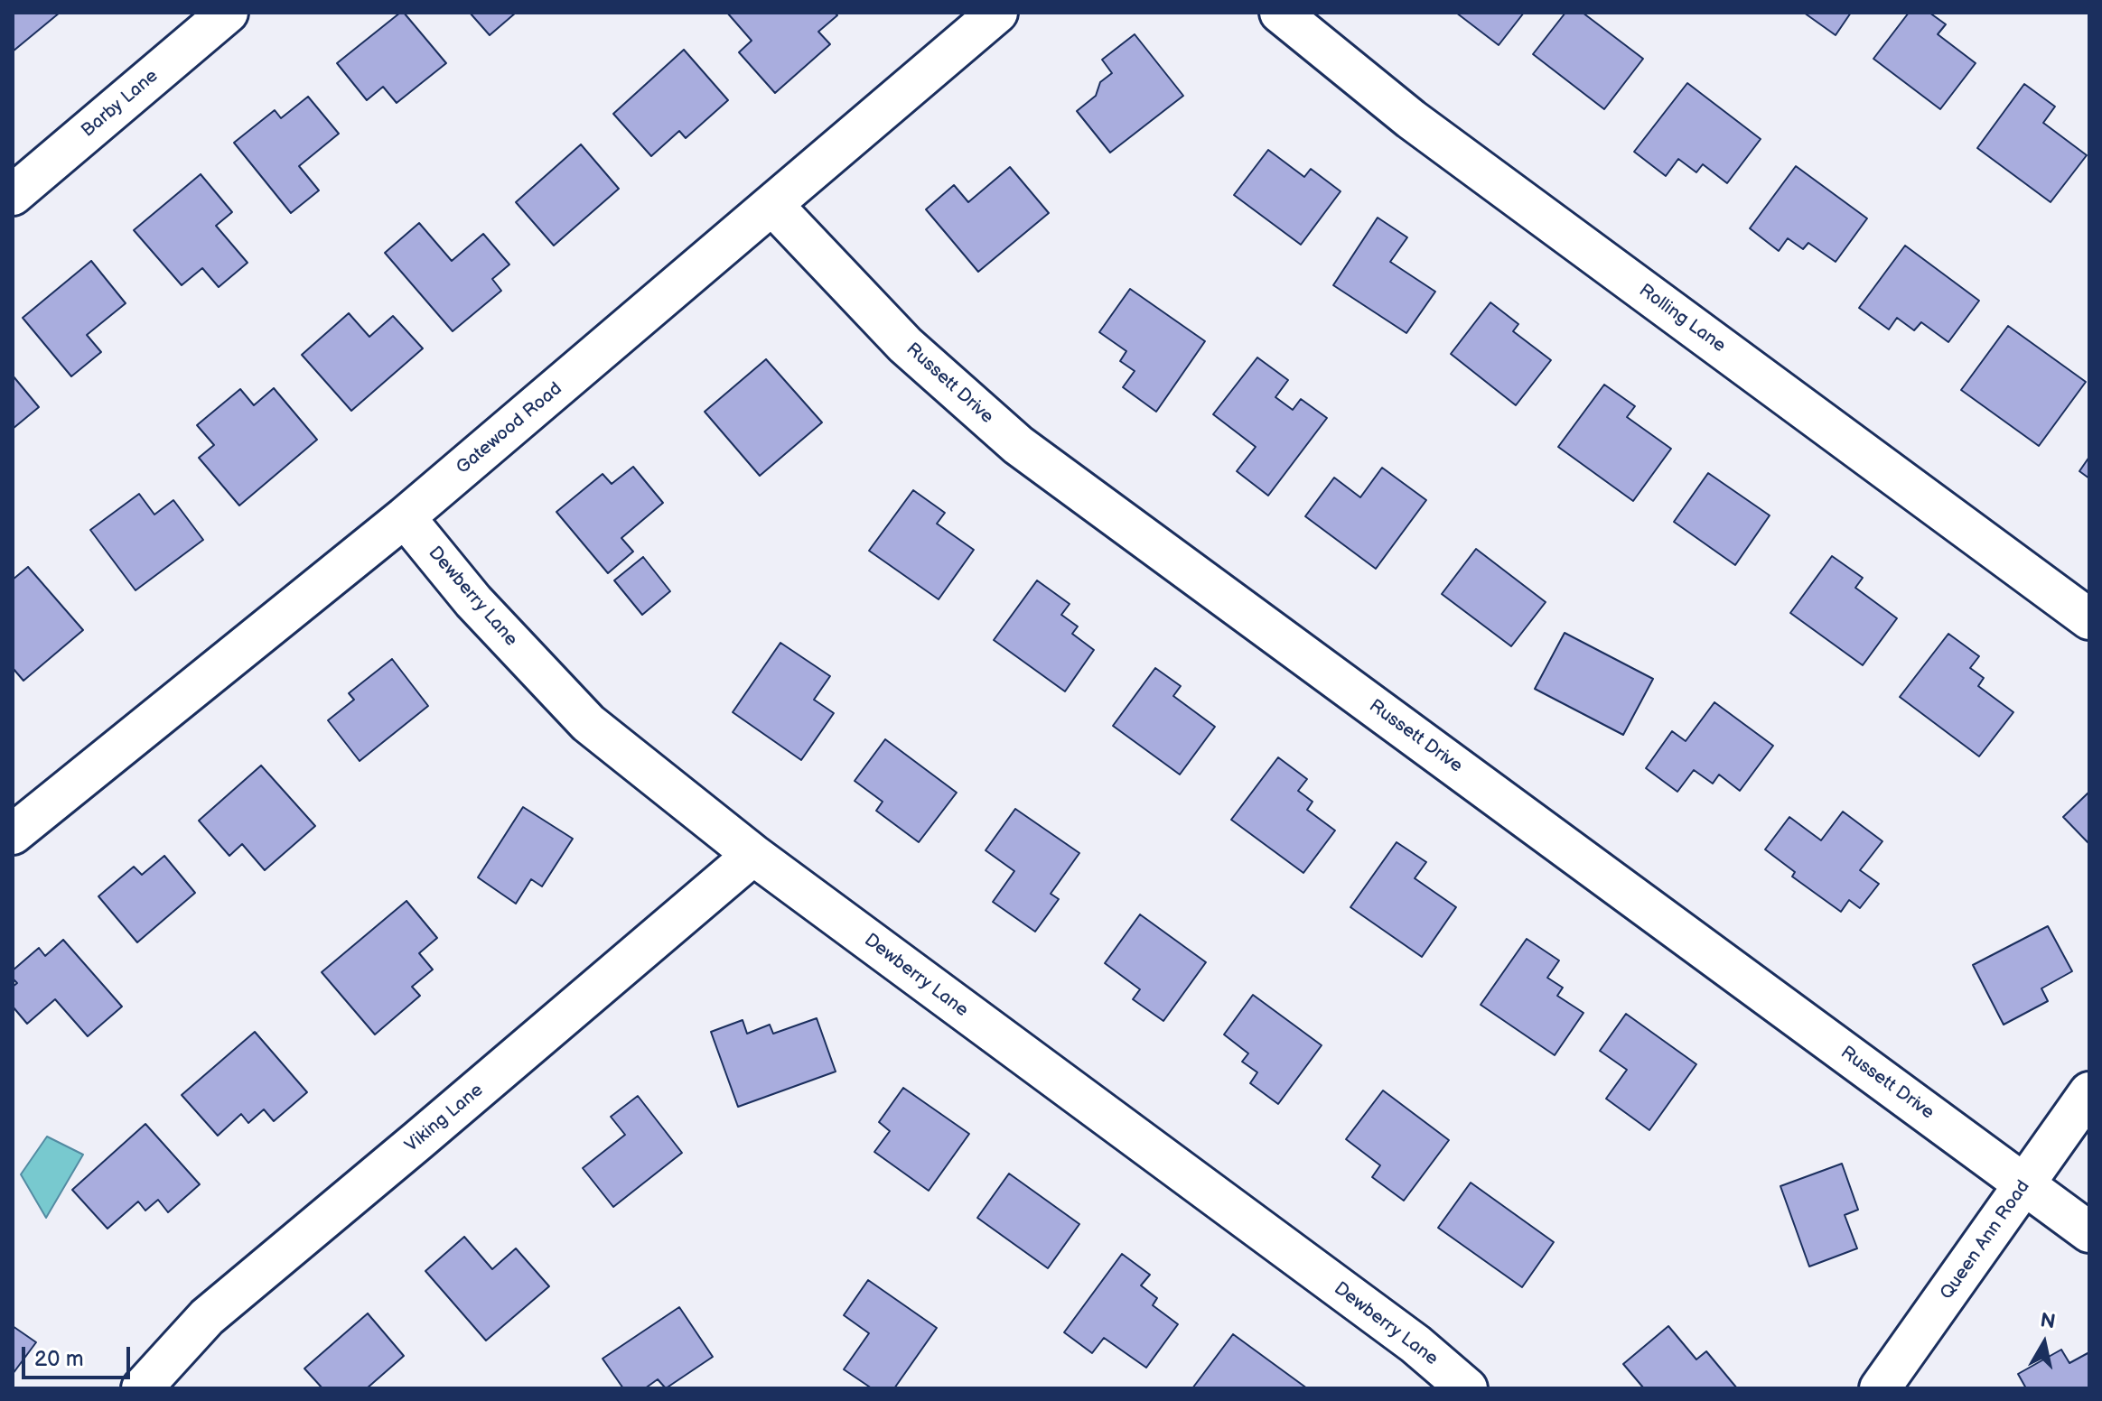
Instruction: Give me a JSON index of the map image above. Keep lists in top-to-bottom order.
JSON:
{
  "streets": {
    "street": [
      "Barby Lane",
      "Rolling Lane",
      "Russett Drive",
      "Gatewood Road",
      "Dewberry Lane",
      "Viking Lane",
      "Queen Ann Road"
    ]
  },
  "crossings": [
    ["Russett Drive", "Gatewood Road"],
    ["Russett Drive", "Queen Ann Road"],
    ["Gatewood Road", "Dewberry Lane"],
    ["Dewberry Lane", "Viking Lane"]
  ],
  "scale_bar": "20 m",
  "north": "top"
}
